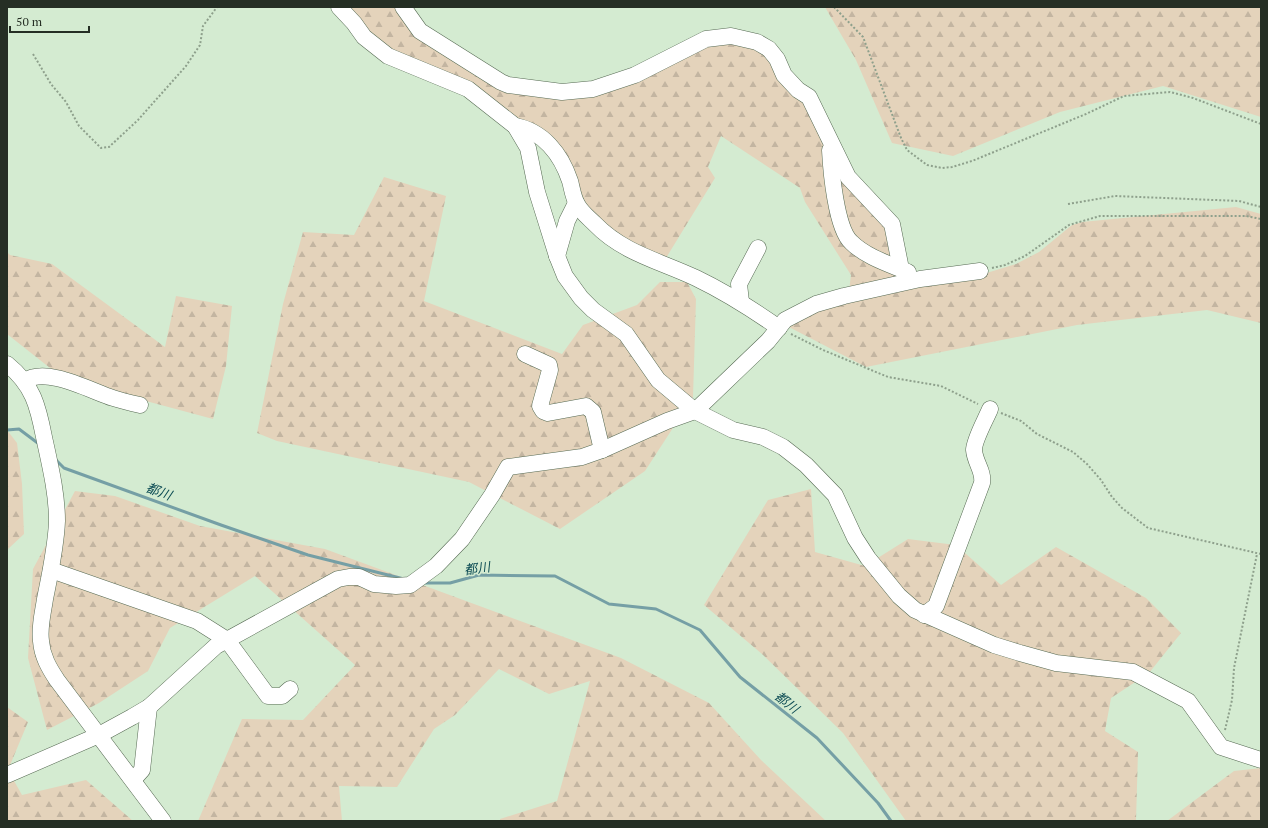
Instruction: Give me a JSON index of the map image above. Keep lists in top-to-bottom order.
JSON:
{
  "water": ["都川"],
  "scale_bar": "50 m"
}
